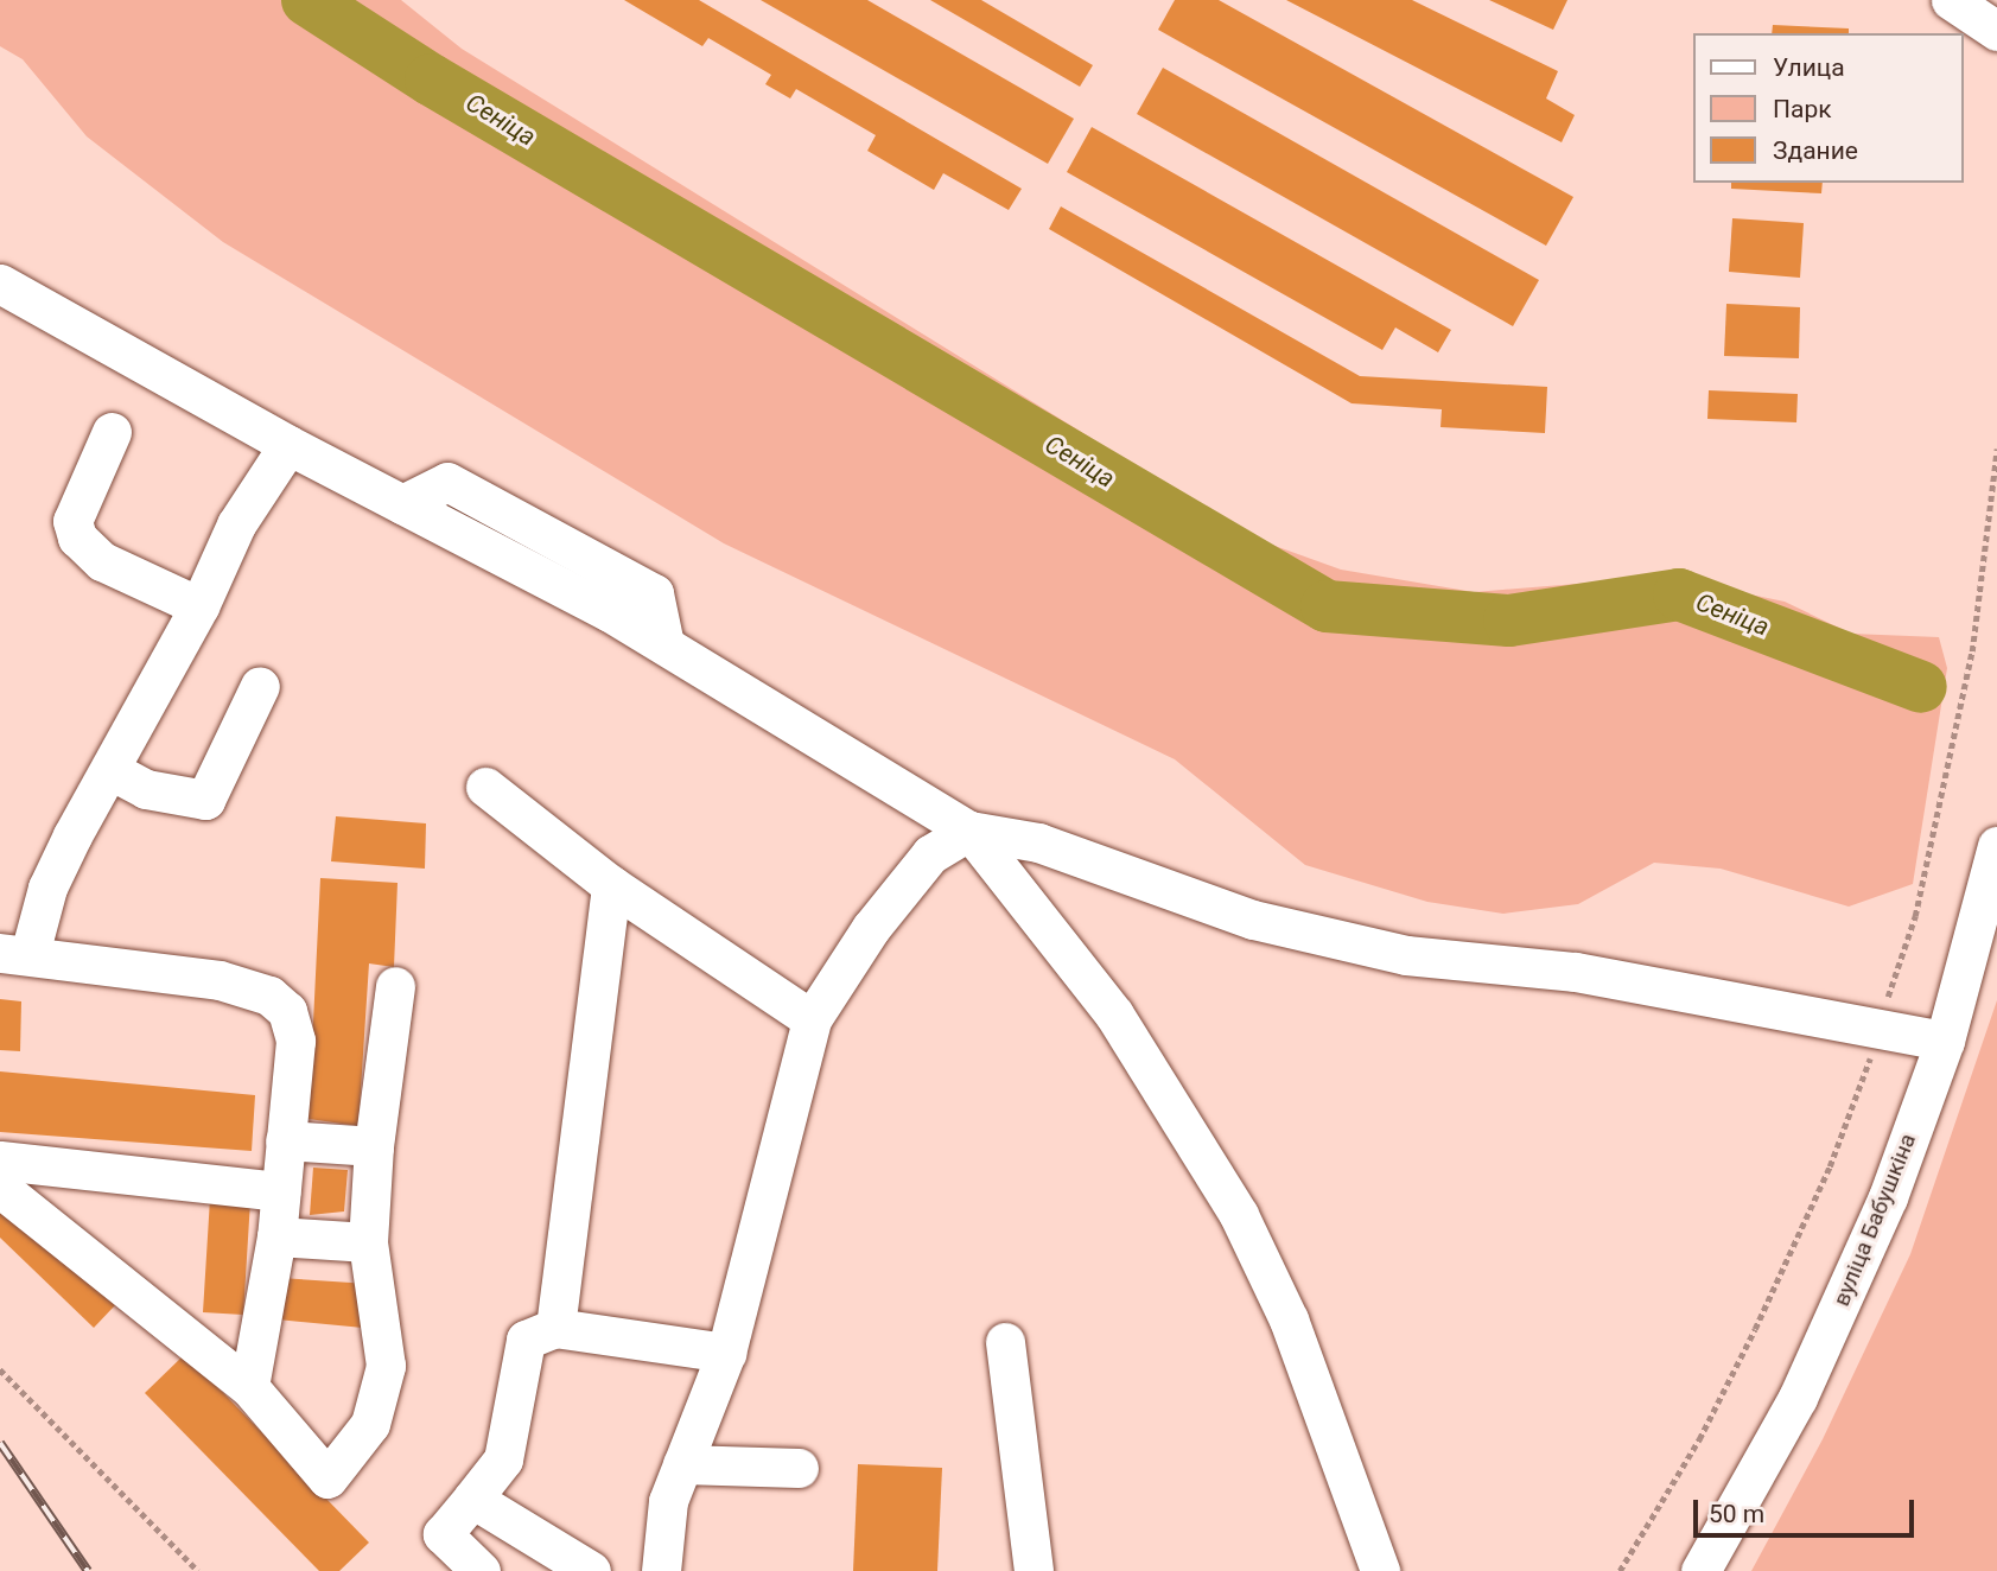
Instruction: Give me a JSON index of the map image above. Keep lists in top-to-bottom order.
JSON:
{
  "streets": {
    "street": ["вуліца Бабушкіна"]
  },
  "water": ["Сеніца"],
  "legend": ["Улица", "Парк", "Здание"],
  "scale_bar": "50 m"
}
